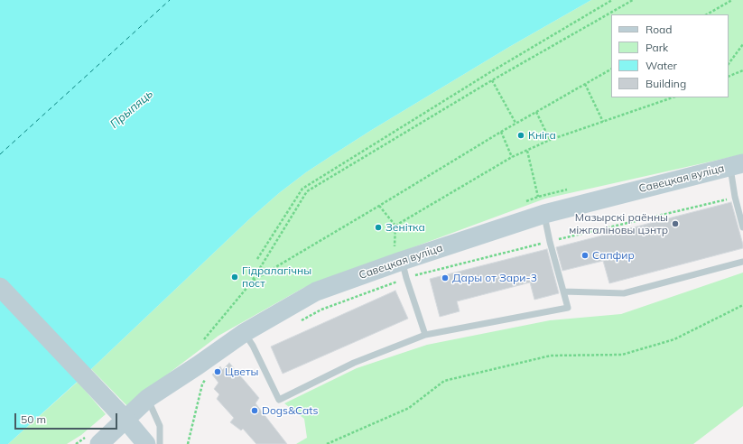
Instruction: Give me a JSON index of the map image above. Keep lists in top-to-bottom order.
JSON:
{
  "streets": {
    "main road": ["Савецкая вуліца"]
  },
  "water": ["Прыпяць"],
  "places": [
    "Кніга",
    "Мазырскі раённы міжгаліновы цэнтр",
    "Зенітка",
    "Сапфир",
    "Гідралагічны пост",
    "Дары от Зари-3",
    "Цветы",
    "Dogs&Cats"
  ],
  "legend": [
    "Road",
    "Park",
    "Water",
    "Building"
  ],
  "scale_bar": "50 m"
}
